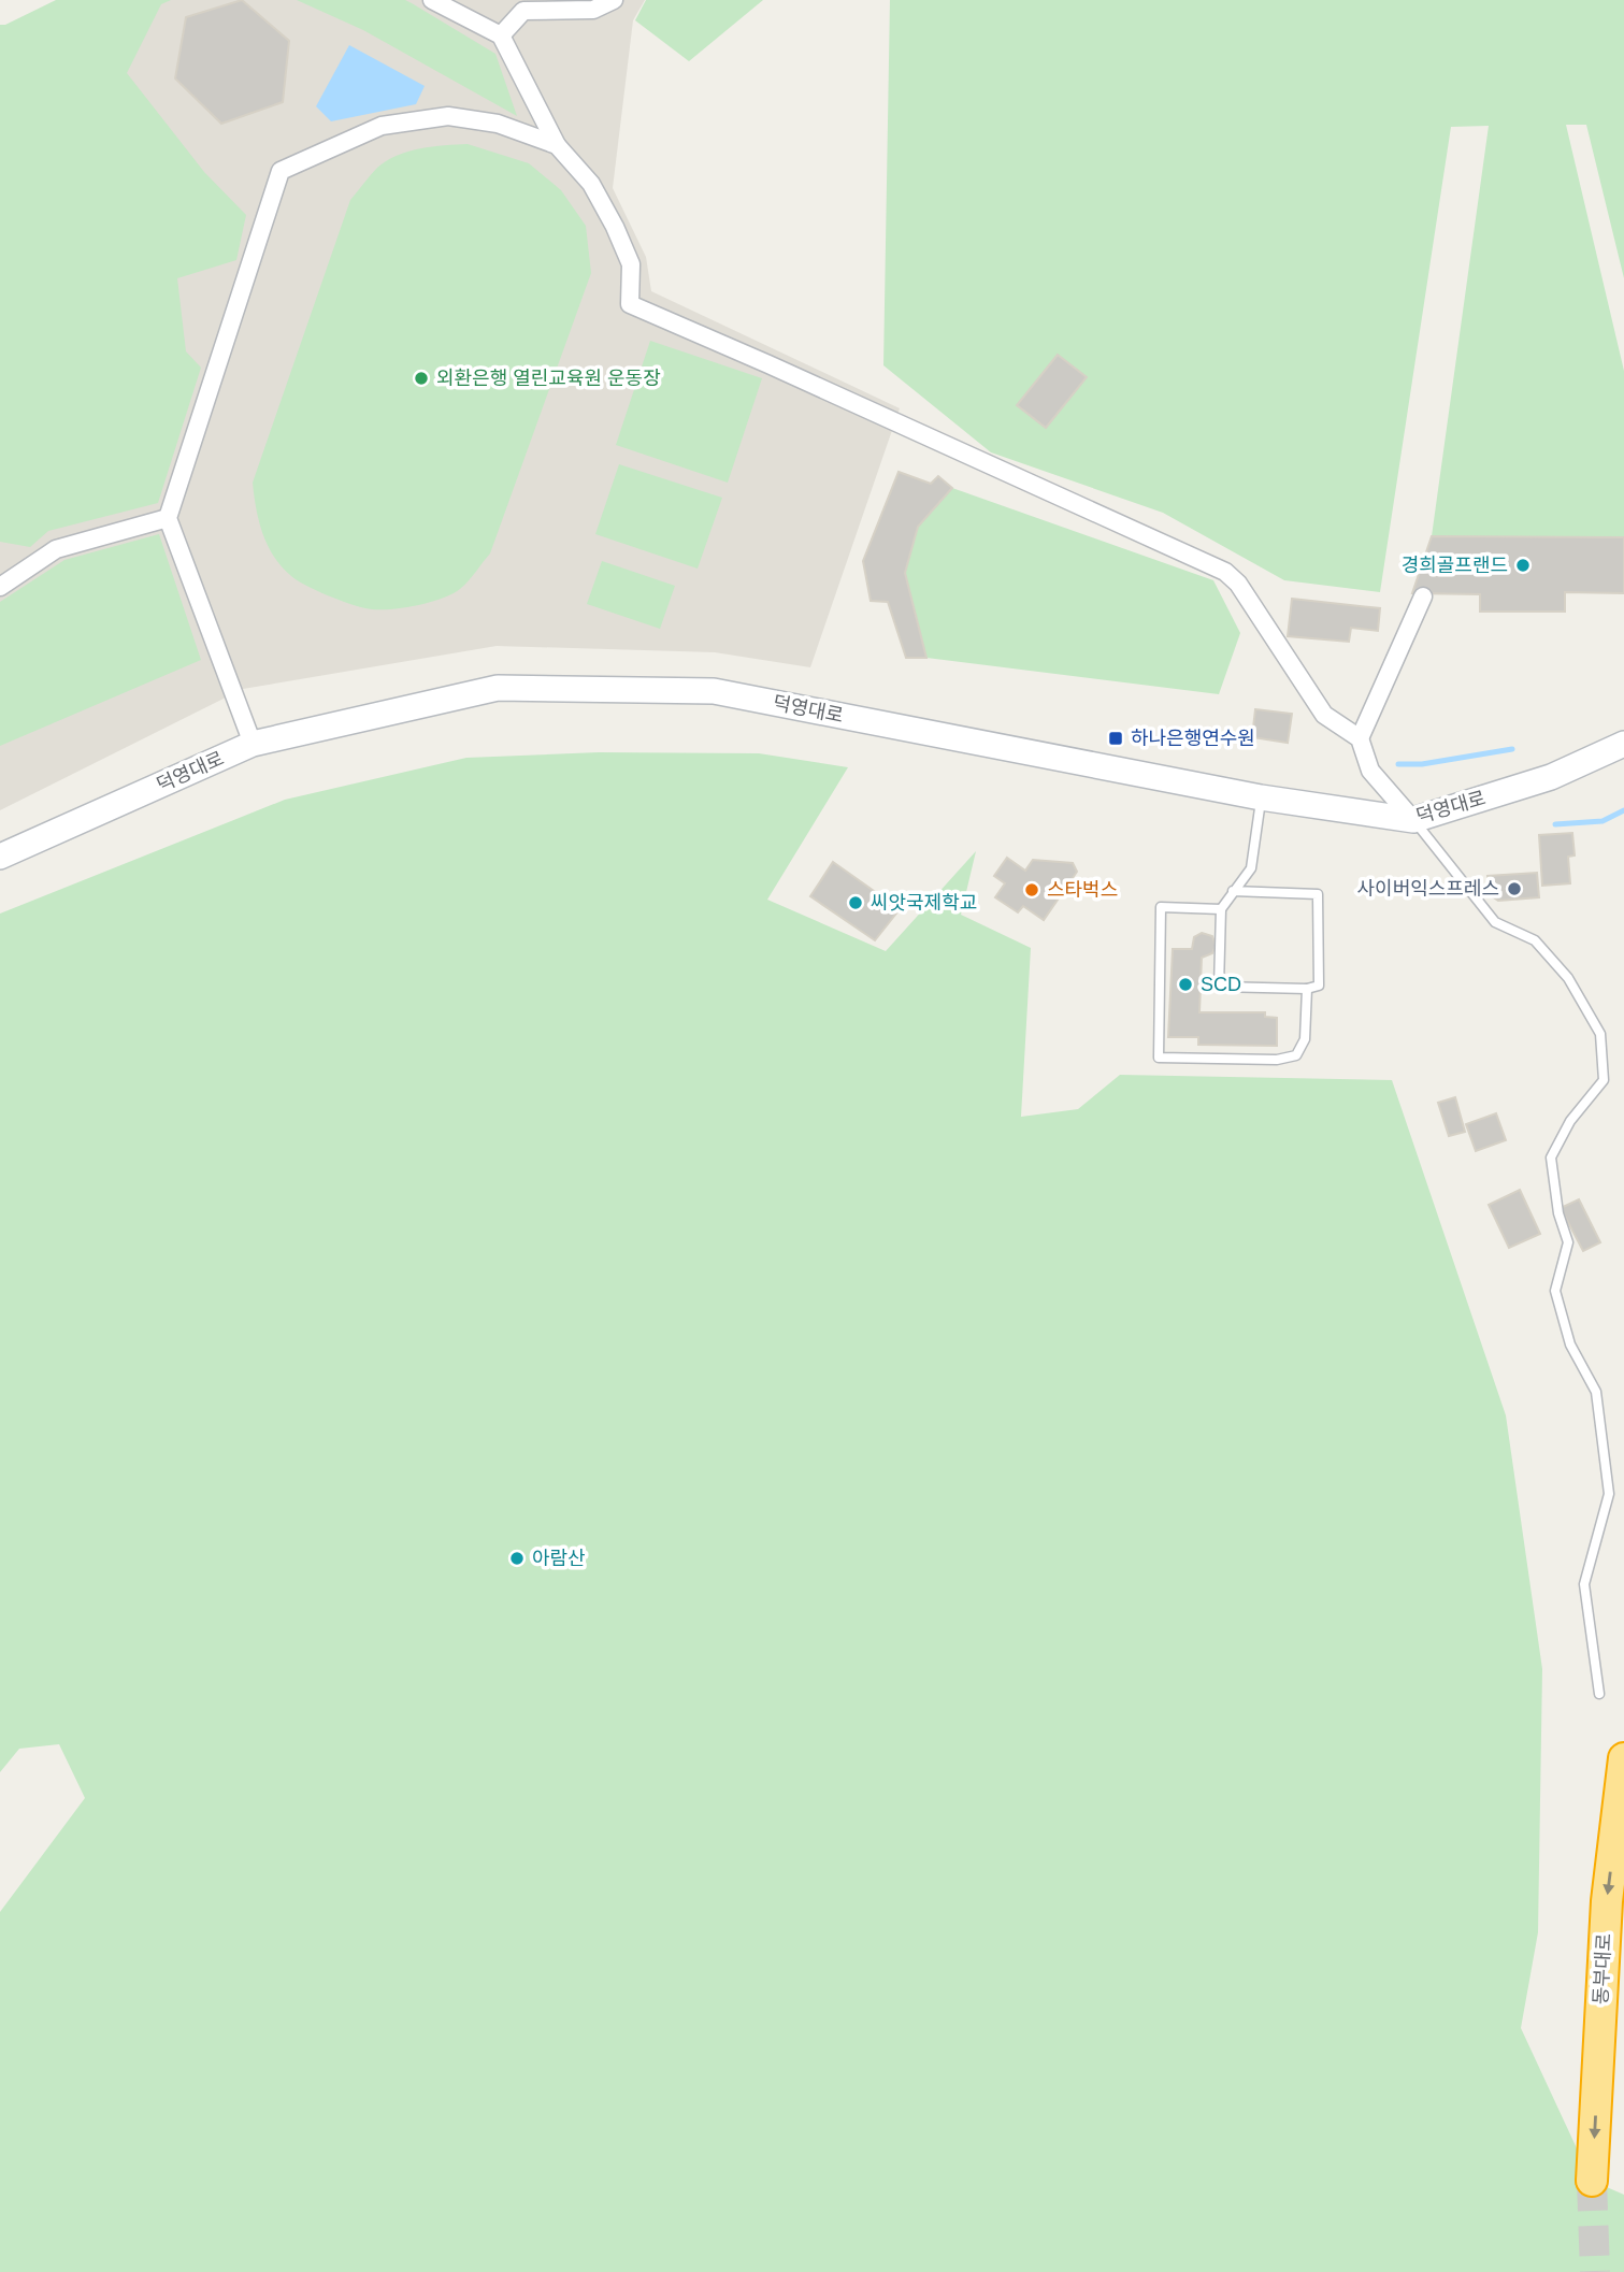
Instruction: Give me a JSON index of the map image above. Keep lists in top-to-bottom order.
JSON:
{
  "streets": {
    "highway": ["동부대로"],
    "main road": ["덕영대로"]
  },
  "one_way": ["동부대로"],
  "places": {
    "other": [
      "외환은행 열린교육원 운동장",
      "경희골프랜드",
      "사이버익스프레스",
      "스타벅스",
      "씨앗국제학교",
      "SCD",
      "아람산"
    ],
    "transit": ["하나은행연수원"]
  }
}
